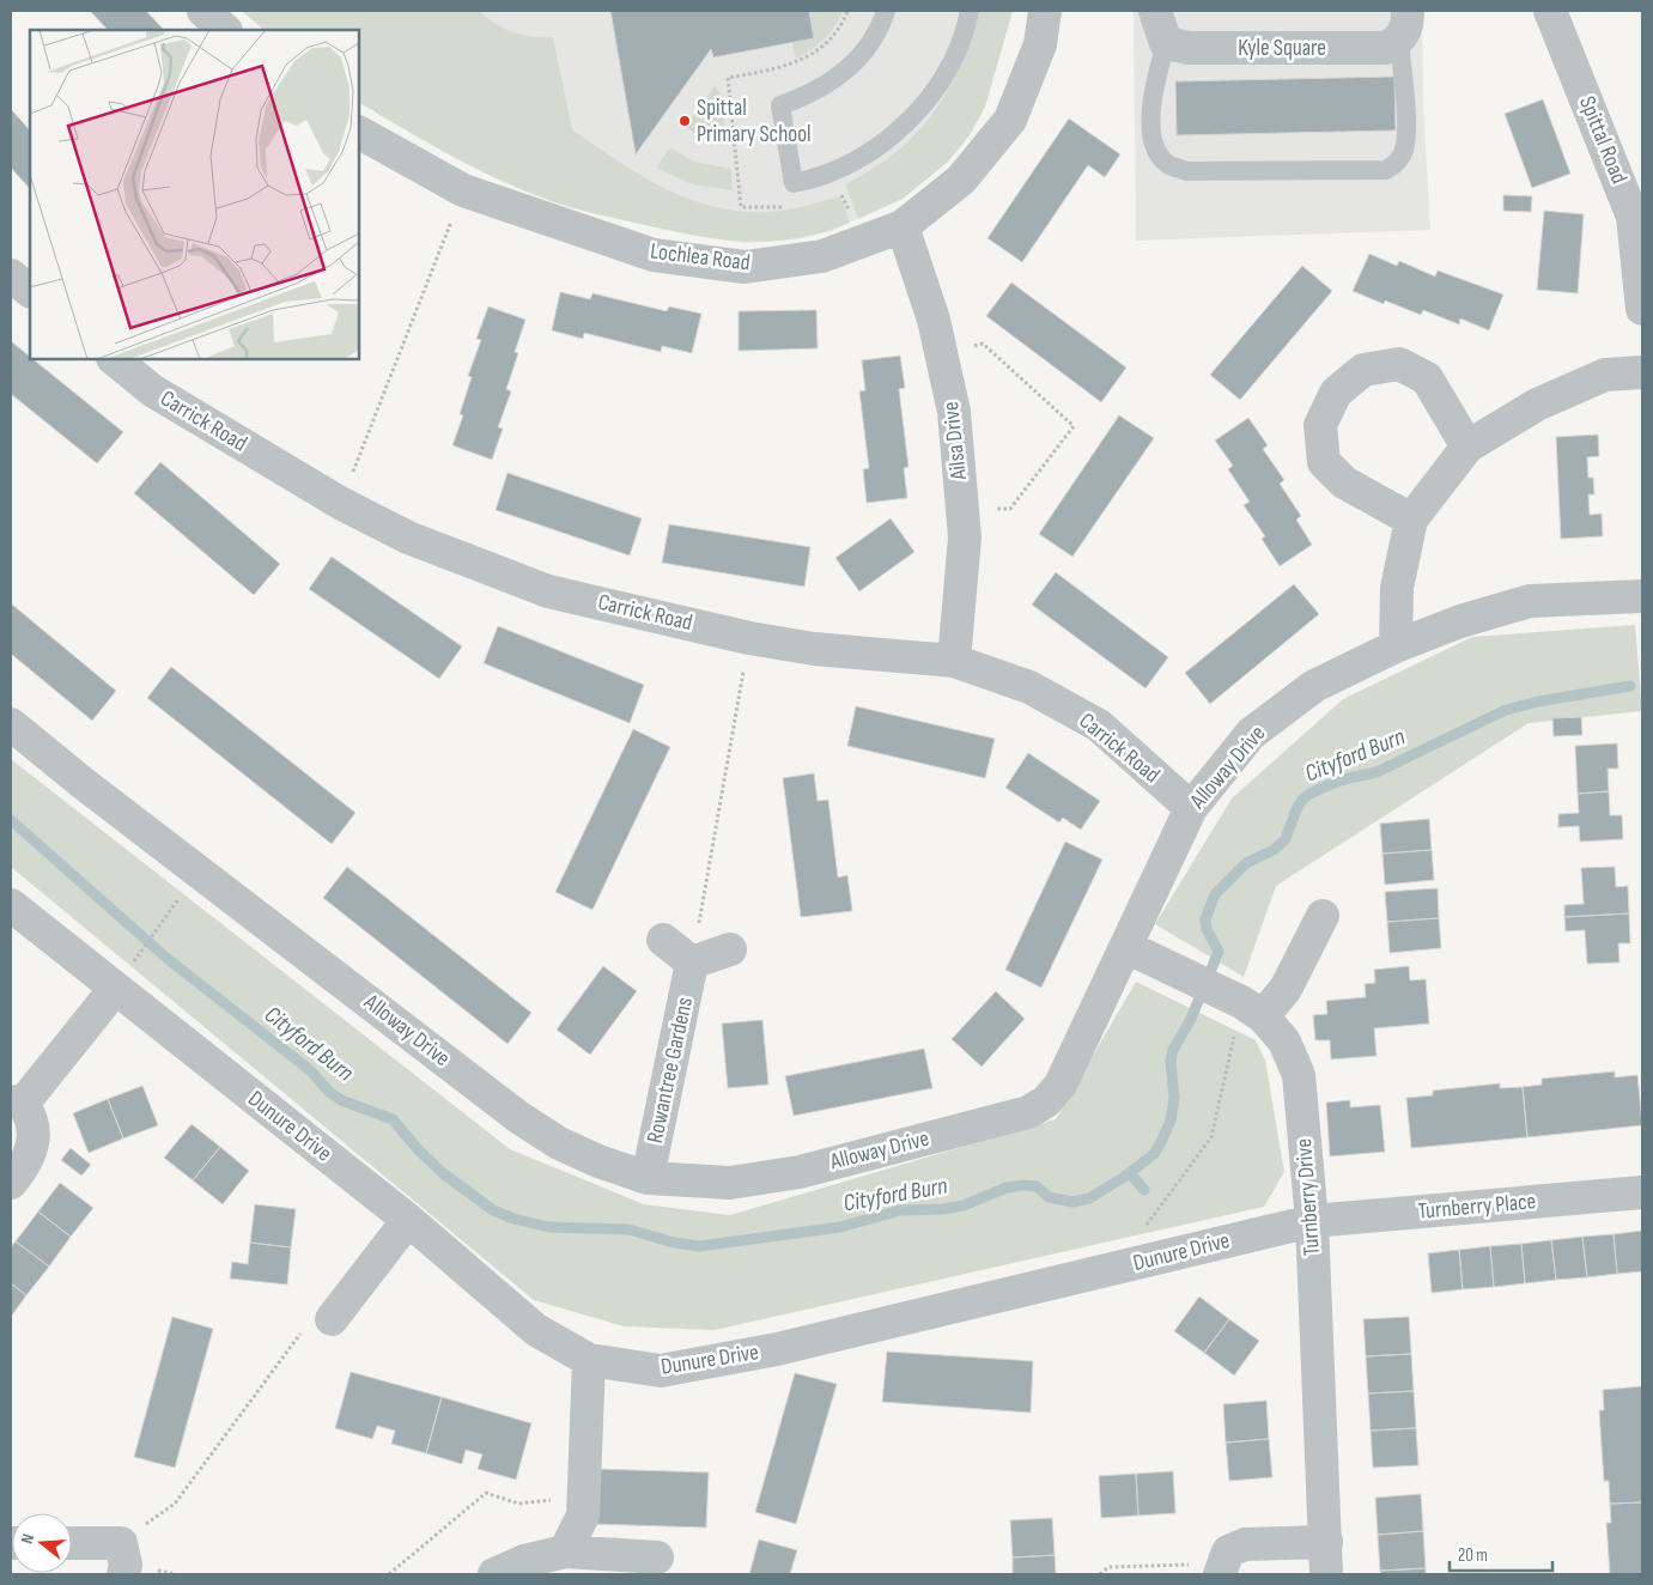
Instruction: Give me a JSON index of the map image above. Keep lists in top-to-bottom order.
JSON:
{
  "streets": {
    "street": [
      "Kyle Square",
      "Spittal Road",
      "Lochlea Road",
      "Carrick Road",
      "Ailsa Drive",
      "Alloway Drive",
      "Rowantree Gardens",
      "Dunure Drive",
      "Turnberry Drive",
      "Turnberry Place"
    ]
  },
  "crossings": [
    ["Lochlea Road", "Ailsa Drive"],
    ["Carrick Road", "Ailsa Drive"],
    ["Carrick Road", "Alloway Drive"],
    ["Alloway Drive", "Rowantree Gardens"],
    ["Alloway Drive", "Turnberry Drive"],
    ["Dunure Drive", "Turnberry Drive"],
    ["Dunure Drive", "Turnberry Place"],
    ["Turnberry Drive", "Turnberry Place"]
  ],
  "water": ["Cityford Burn"],
  "places": ["Spittal Primary School"],
  "scale_bar": "20 m",
  "north": "left"
}
